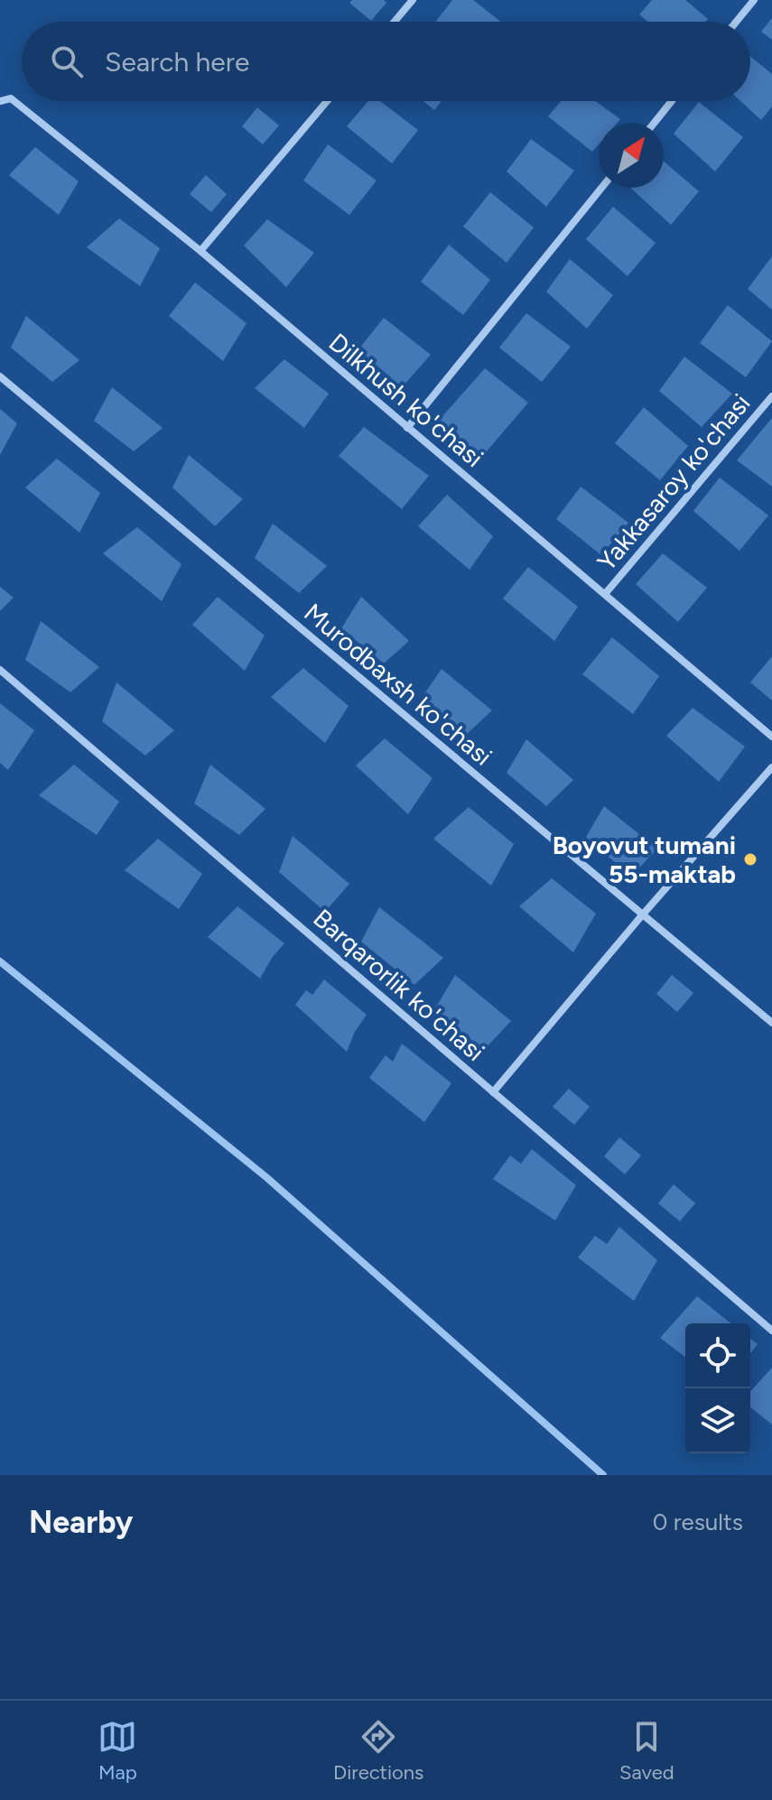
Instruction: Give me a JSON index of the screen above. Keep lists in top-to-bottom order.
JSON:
{
  "streets": {
    "street": [
      "Dilkhush ko'chasi",
      "Yakkasaroy ko'chasi",
      "Murodbaxsh ko'chasi",
      "Barqarorlik ko'chasi"
    ]
  },
  "crossings": [
    ["Dilkhush ko'chasi", "Yakkasaroy ko'chasi"]
  ],
  "places": ["Boyovut tumani 55-maktab"],
  "north": "top right",
  "page": {
    "search": "Search here",
    "heading": ["Nearby", "0 results"],
    "nav": ["Map", "Directions", "Saved"]
  }
}
